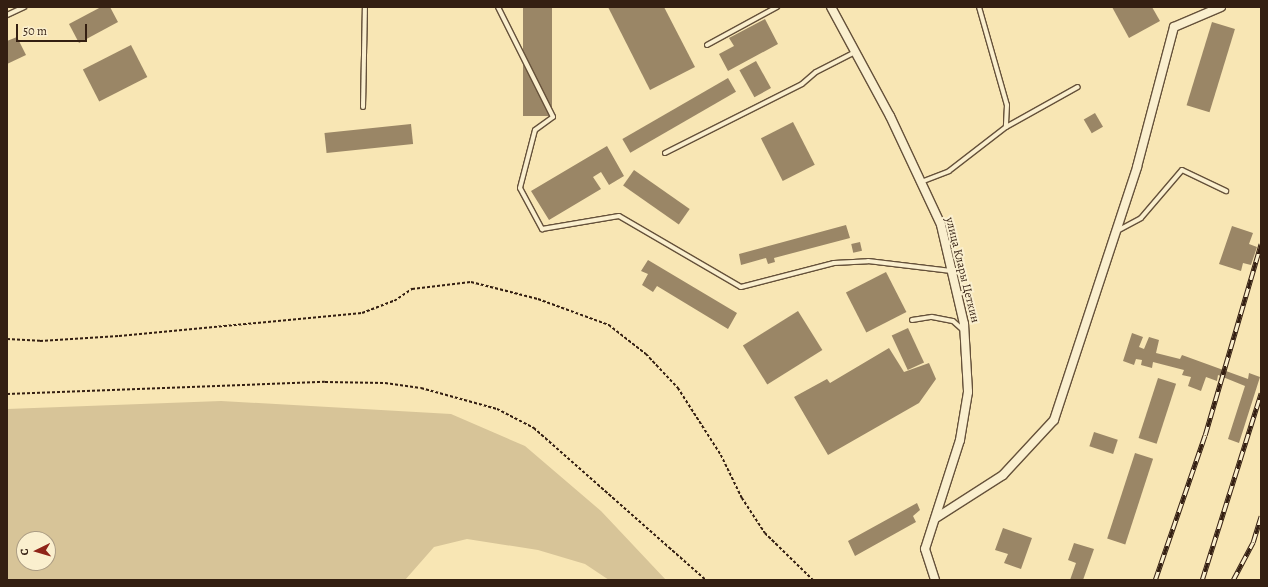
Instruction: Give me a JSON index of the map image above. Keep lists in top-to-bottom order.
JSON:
{
  "streets": {
    "street": ["улица Клары Цеткин"]
  },
  "scale_bar": "50 m",
  "north": "left"
}
